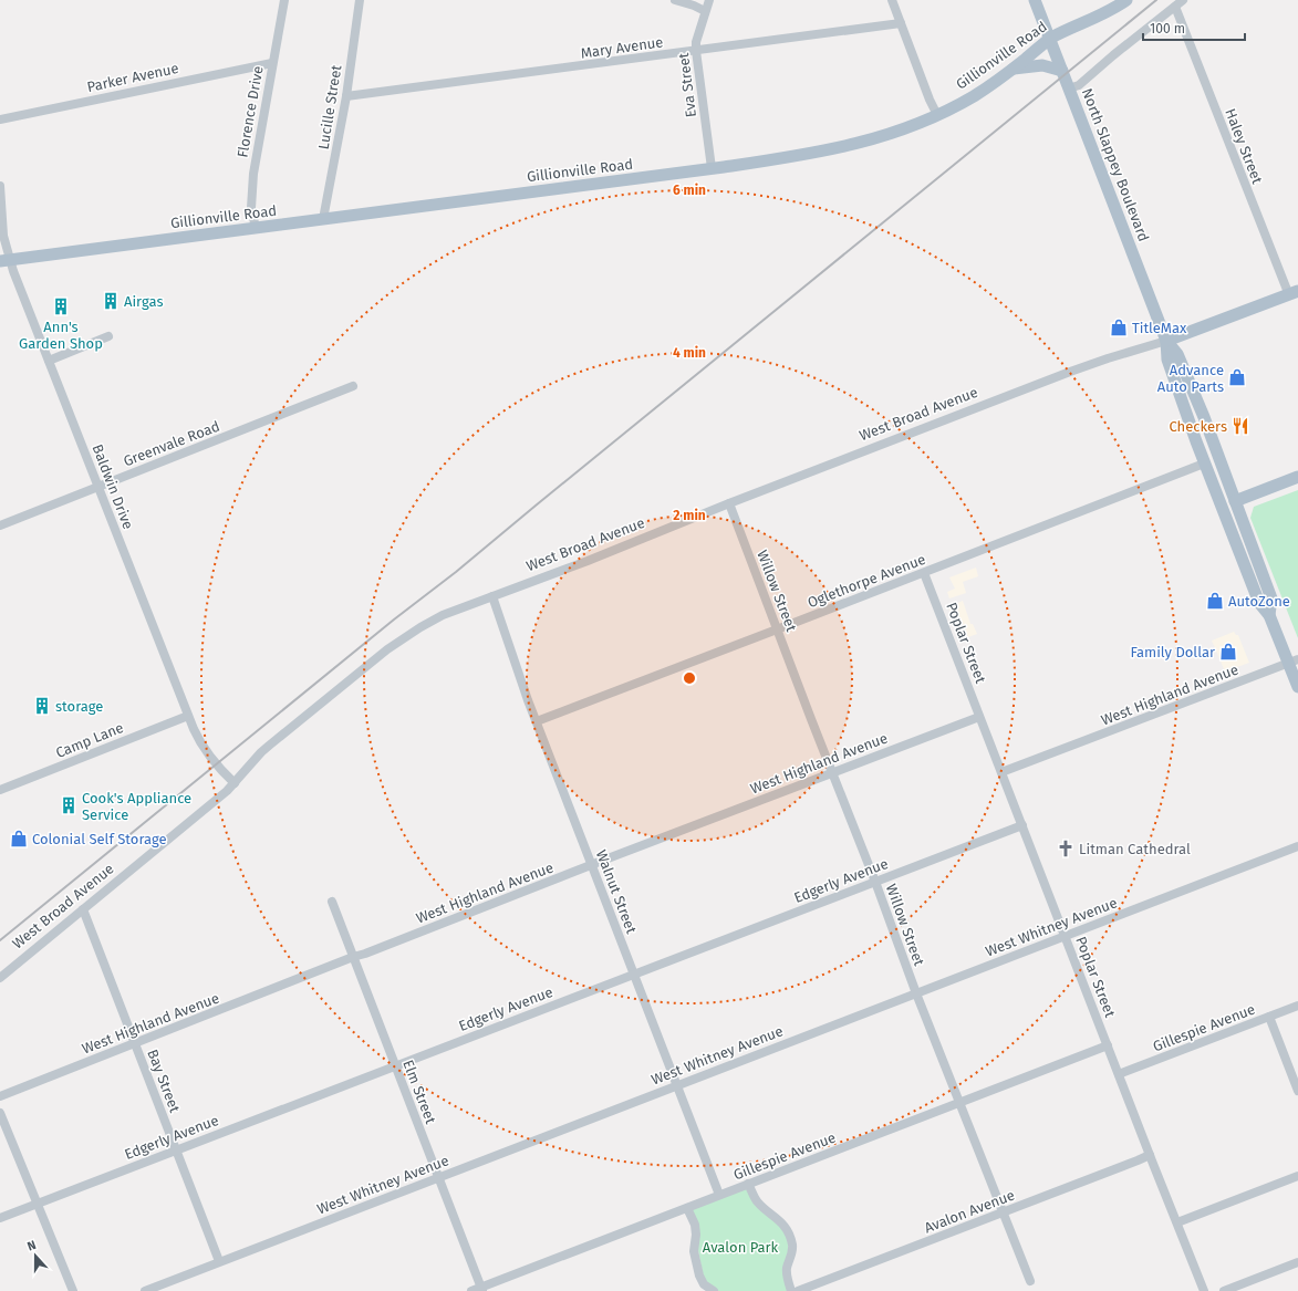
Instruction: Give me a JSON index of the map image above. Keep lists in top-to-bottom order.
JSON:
{
  "streets": {
    "main road": ["Gillionville Road", "North Slappey Boulevard", "West Broad Avenue"],
    "street": [
      "Mary Avenue",
      "Parker Avenue",
      "Eva Street",
      "Lucille Street",
      "Florence Drive",
      "Haley Street",
      "Greenvale Road",
      "Baldwin Drive",
      "Oglethorpe Avenue",
      "Willow Street",
      "Poplar Street",
      "West Highland Avenue",
      "Camp Lane",
      "Edgerly Avenue",
      "Walnut Street",
      "West Whitney Avenue",
      "Gillespie Avenue",
      "Bay Street",
      "Elm Street",
      "Avalon Avenue"
    ]
  },
  "crossings": [
    ["Mary Avenue", "Eva Street"],
    ["Mary Avenue", "Lucille Street"],
    ["Gillionville Road", "Eva Street"],
    ["Gillionville Road", "Lucille Street"],
    ["Gillionville Road", "Florence Drive"],
    ["Gillionville Road", "North Slappey Boulevard"],
    ["Gillionville Road", "Baldwin Drive"],
    ["Parker Avenue", "Florence Drive"],
    ["Haley Street", "West Broad Avenue"],
    ["North Slappey Boulevard", "West Broad Avenue"],
    ["North Slappey Boulevard", "Oglethorpe Avenue"],
    ["West Broad Avenue", "Baldwin Drive"],
    ["West Broad Avenue", "Willow Street"],
    ["West Broad Avenue", "Walnut Street"],
    ["West Broad Avenue", "Bay Street"],
    ["Greenvale Road", "Baldwin Drive"],
    ["Baldwin Drive", "Camp Lane"],
    ["Oglethorpe Avenue", "Willow Street"],
    ["Oglethorpe Avenue", "Poplar Street"],
    ["Oglethorpe Avenue", "Walnut Street"],
    ["Willow Street", "West Highland Avenue"],
    ["Willow Street", "Edgerly Avenue"],
    ["Willow Street", "West Whitney Avenue"],
    ["Willow Street", "Gillespie Avenue"],
    ["Willow Street", "Avalon Avenue"],
    ["Poplar Street", "West Highland Avenue"],
    ["Poplar Street", "Edgerly Avenue"],
    ["Poplar Street", "West Whitney Avenue"],
    ["Poplar Street", "Gillespie Avenue"],
    ["Poplar Street", "Avalon Avenue"],
    ["West Highland Avenue", "Walnut Street"],
    ["West Highland Avenue", "Bay Street"],
    ["West Highland Avenue", "Elm Street"],
    ["Edgerly Avenue", "Walnut Street"],
    ["Edgerly Avenue", "Bay Street"],
    ["Edgerly Avenue", "Elm Street"],
    ["Walnut Street", "West Whitney Avenue"],
    ["Walnut Street", "Gillespie Avenue"],
    ["West Whitney Avenue", "Bay Street"],
    ["West Whitney Avenue", "Elm Street"],
    ["Gillespie Avenue", "Elm Street"]
  ],
  "parks": ["Avalon Park"],
  "places": {
    "building": [
      "Airgas",
      "Ann's Garden Shop",
      "storage",
      "Cook's Appliance Service"
    ],
    "shop": [
      "TitleMax",
      "Advance Auto Parts",
      "AutoZone",
      "Family Dollar",
      "Colonial Self Storage"
    ],
    "restaurant": ["Checkers"],
    "church": ["Litman Cathedral"]
  },
  "scale_bar": "100 m",
  "north": "top",
  "rings": ["6 min", "4 min", "2 min"]
}
